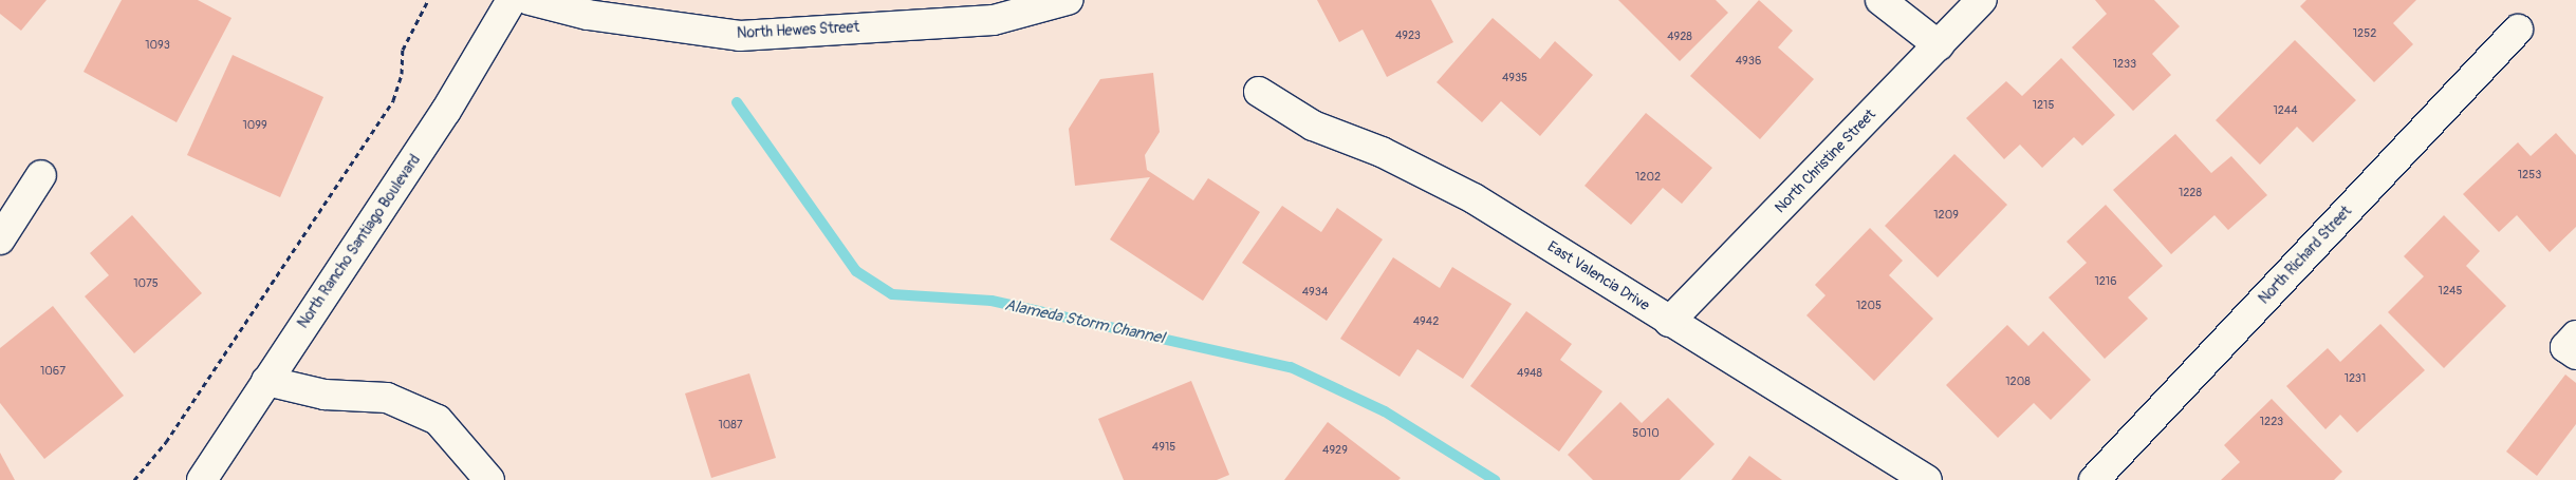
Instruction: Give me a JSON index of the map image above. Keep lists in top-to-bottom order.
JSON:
{
  "streets": {
    "street": [
      "North Hewes Street",
      "North Christine Street",
      "North Rancho Santiago Boulevard",
      "North Richard Street",
      "East Valencia Drive"
    ]
  },
  "crossings": [
    ["North Christine Street", "East Valencia Drive"]
  ],
  "water": ["Alameda Storm Channel"],
  "house_numbers": [
    "1252",
    "4923",
    "4928",
    "1093",
    "4936",
    "1233",
    "4935",
    "1215",
    "1244",
    "1099",
    "1253",
    "1202",
    "1228",
    "1209",
    "1216",
    "1075",
    "1245",
    "4934",
    "1205",
    "4942",
    "1067",
    "4948",
    "1231",
    "1208",
    "1223",
    "1087",
    "5010",
    "4915",
    "4929"
  ]
}
